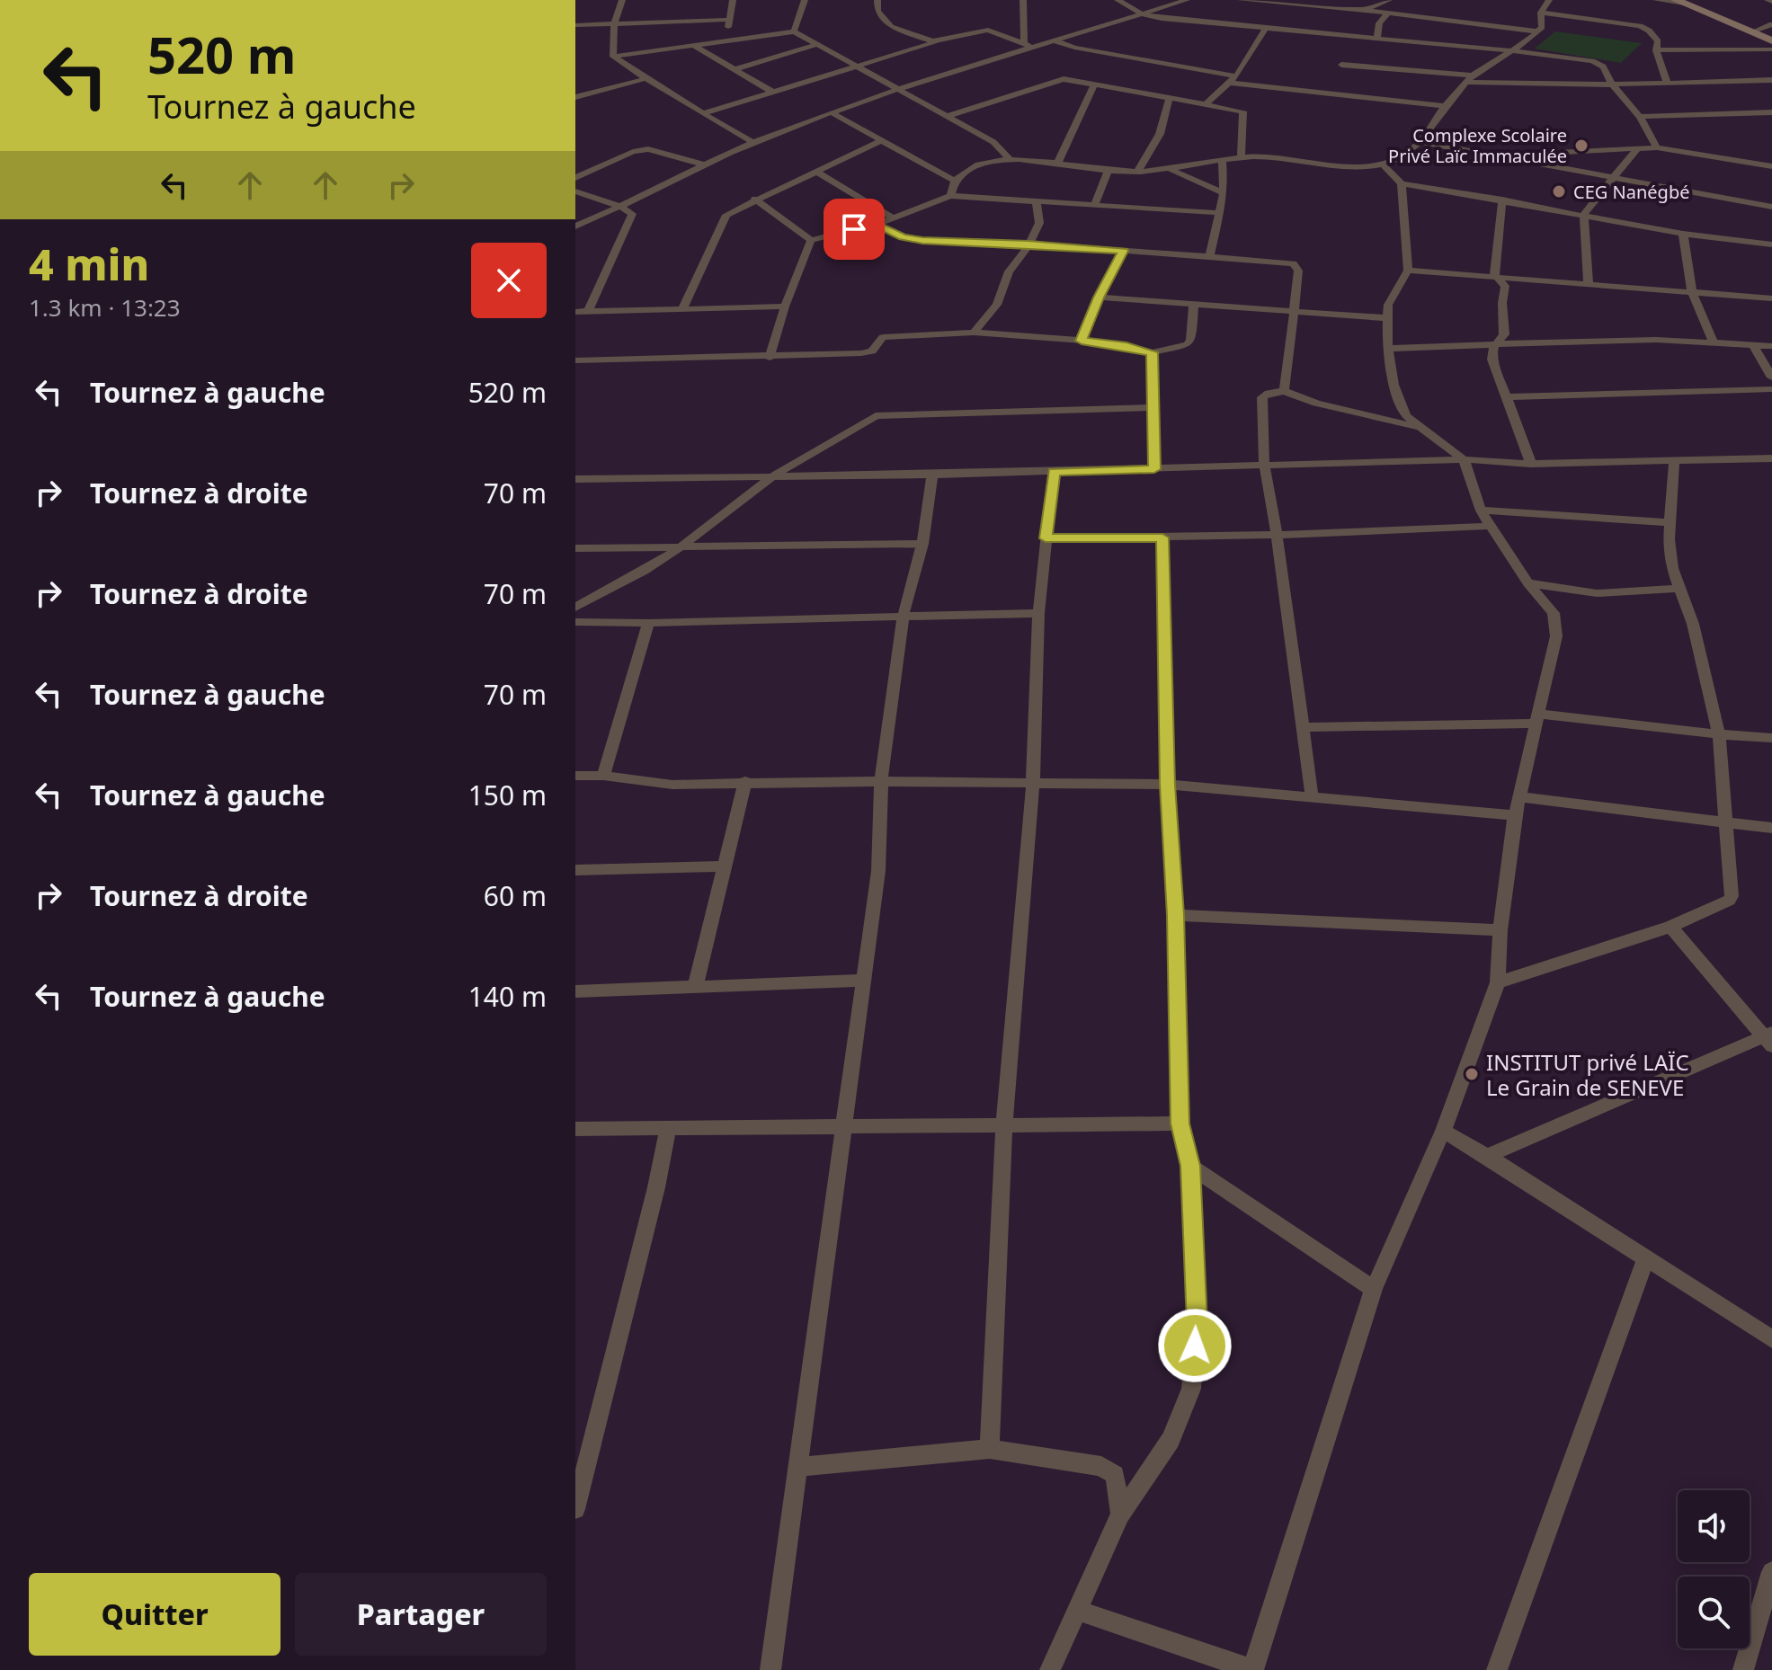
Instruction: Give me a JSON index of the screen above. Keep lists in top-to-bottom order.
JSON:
{
  "places": ["Complexe Scolaire Privé Laïc Immaculée", "CEG Nanégbé", "INSTITUT privé LAÏC Le Grain de SENEVE"],
  "page": {
    "turn": ["520 m", "Tournez à gauche"],
    "heading": ["4 min", "1.3 km · 13:23"],
    "list": [
      {
        "name": "Tournez à gauche",
        "value": "520 m"
      },
      {
        "name": "Tournez à droite",
        "value": "70 m"
      },
      {
        "name": "Tournez à droite",
        "value": "70 m"
      },
      {
        "name": "Tournez à gauche",
        "value": "70 m"
      },
      {
        "name": "Tournez à gauche",
        "value": "150 m"
      },
      {
        "name": "Tournez à droite",
        "value": "60 m"
      },
      {
        "name": "Tournez à gauche",
        "value": "140 m"
      }
    ],
    "buttons": ["Quitter", "Partager"]
  }
}
